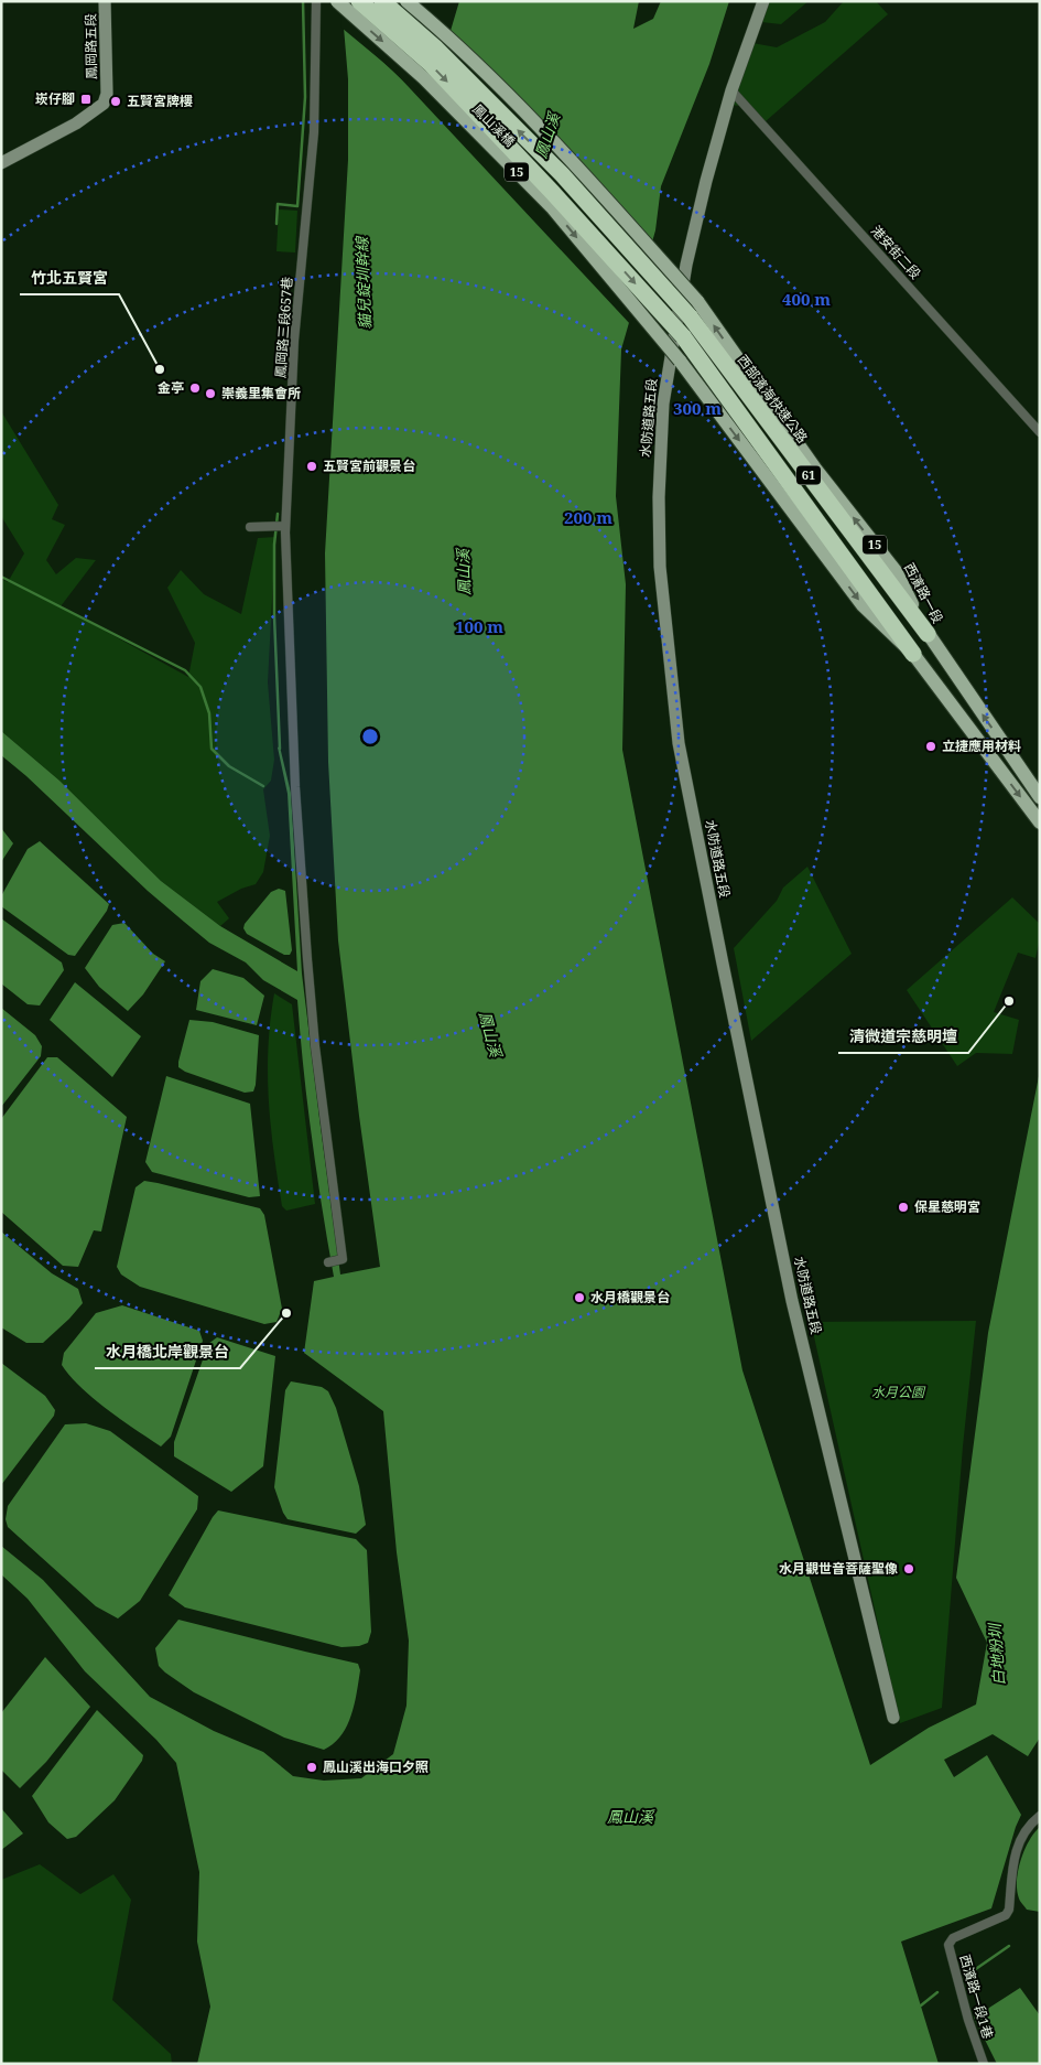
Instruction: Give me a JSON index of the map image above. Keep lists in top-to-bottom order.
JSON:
{
  "streets": {
    "highway": ["鳳山溪橋", "西部濱海快速公路", "61"],
    "main road": ["15", "西濱路一段"],
    "street": [
      "鳳岡路五段",
      "港安街二段",
      "鳳岡路三段657巷",
      "水防道路五段",
      "西濱路一段1巷"
    ]
  },
  "crossings": [
    ["鳳山溪橋", "15"],
    ["鳳山溪橋", "西部濱海快速公路"],
    ["港安街二段", "水防道路五段"],
    ["西部濱海快速公路", "西濱路一段"]
  ],
  "one_way": ["西濱路一段"],
  "water": ["鳳山溪", "貓兒錠圳幹線", "白地粉圳"],
  "parks": ["水月公園"],
  "places": {
    "transit": ["崁仔腳"],
    "other": [
      "五賢宮牌樓",
      "竹北五賢宮",
      "金亭",
      "崇義里集會所",
      "五賢宮前觀景台",
      "立捷應用材料",
      "清微道宗慈明壇",
      "保星慈明宮",
      "水月橋觀景台",
      "水月橋北岸觀景台",
      "水月觀世音菩薩聖像",
      "鳳山溪出海口夕照"
    ]
  },
  "rings": [
    "400 m",
    "300 m",
    "200 m",
    "100 m"
  ]
}
